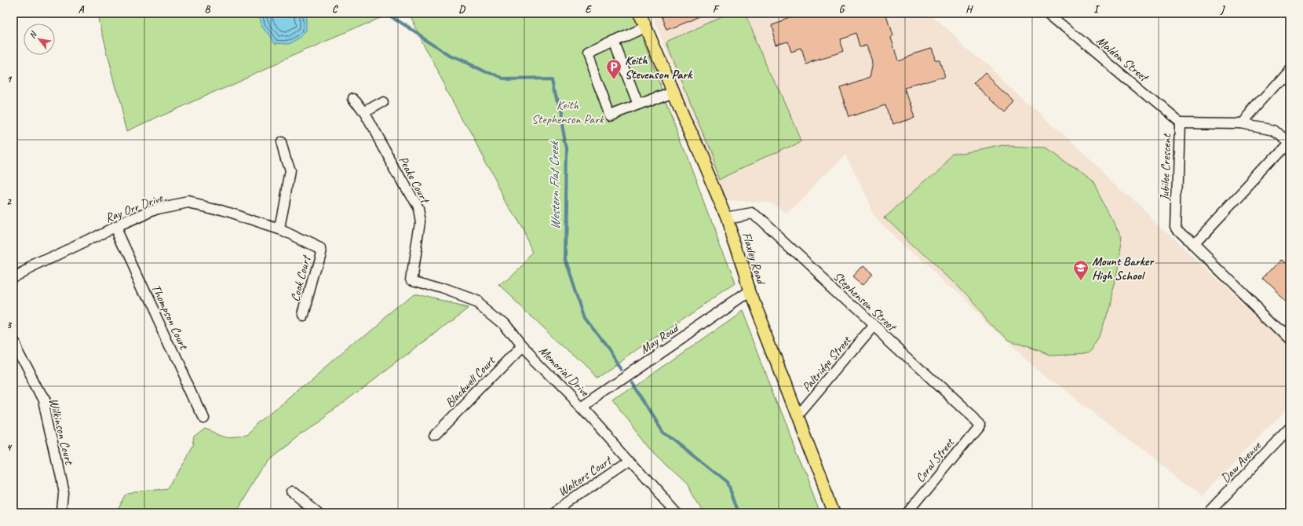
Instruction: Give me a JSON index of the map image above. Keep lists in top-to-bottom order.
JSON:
{
  "streets": {
    "main road": ["Flaxley Road"],
    "street": [
      "Maldon Street",
      "Jubilee Crescent",
      "Peake Court",
      "Ray Orr Drive",
      "Cook Court",
      "Stephenson Street",
      "Thompson Court",
      "May Road",
      "Paltridge Street",
      "Memorial Drive",
      "Blackwell Court",
      "Wilkinson Court",
      "Coral Street",
      "Daw Avenue",
      "Walters Court"
    ]
  },
  "crossings": [
    ["Maldon Street", "Jubilee Crescent"],
    ["Peake Court", "Memorial Drive"],
    ["Ray Orr Drive", "Cook Court"],
    ["Ray Orr Drive", "Thompson Court"],
    ["Flaxley Road", "Stephenson Street"],
    ["Flaxley Road", "May Road"],
    ["Flaxley Road", "Paltridge Street"],
    ["Stephenson Street", "Paltridge Street"],
    ["Stephenson Street", "Coral Street"],
    ["May Road", "Memorial Drive"],
    ["Memorial Drive", "Blackwell Court"],
    ["Memorial Drive", "Walters Court"]
  ],
  "water": ["Western Flat Creek"],
  "parks": ["Keith Stephenson Park"],
  "places": {
    "parking": ["Keith Stevenson Park"],
    "school or university": ["Mount Barker High School"]
  },
  "north": "top left",
  "grid": {
    "columns": [
      "A",
      "B",
      "C",
      "D",
      "E",
      "F",
      "G",
      "H",
      "I",
      "J"
    ],
    "rows": [
      "1",
      "2",
      "3",
      "4"
    ]
  }
}
